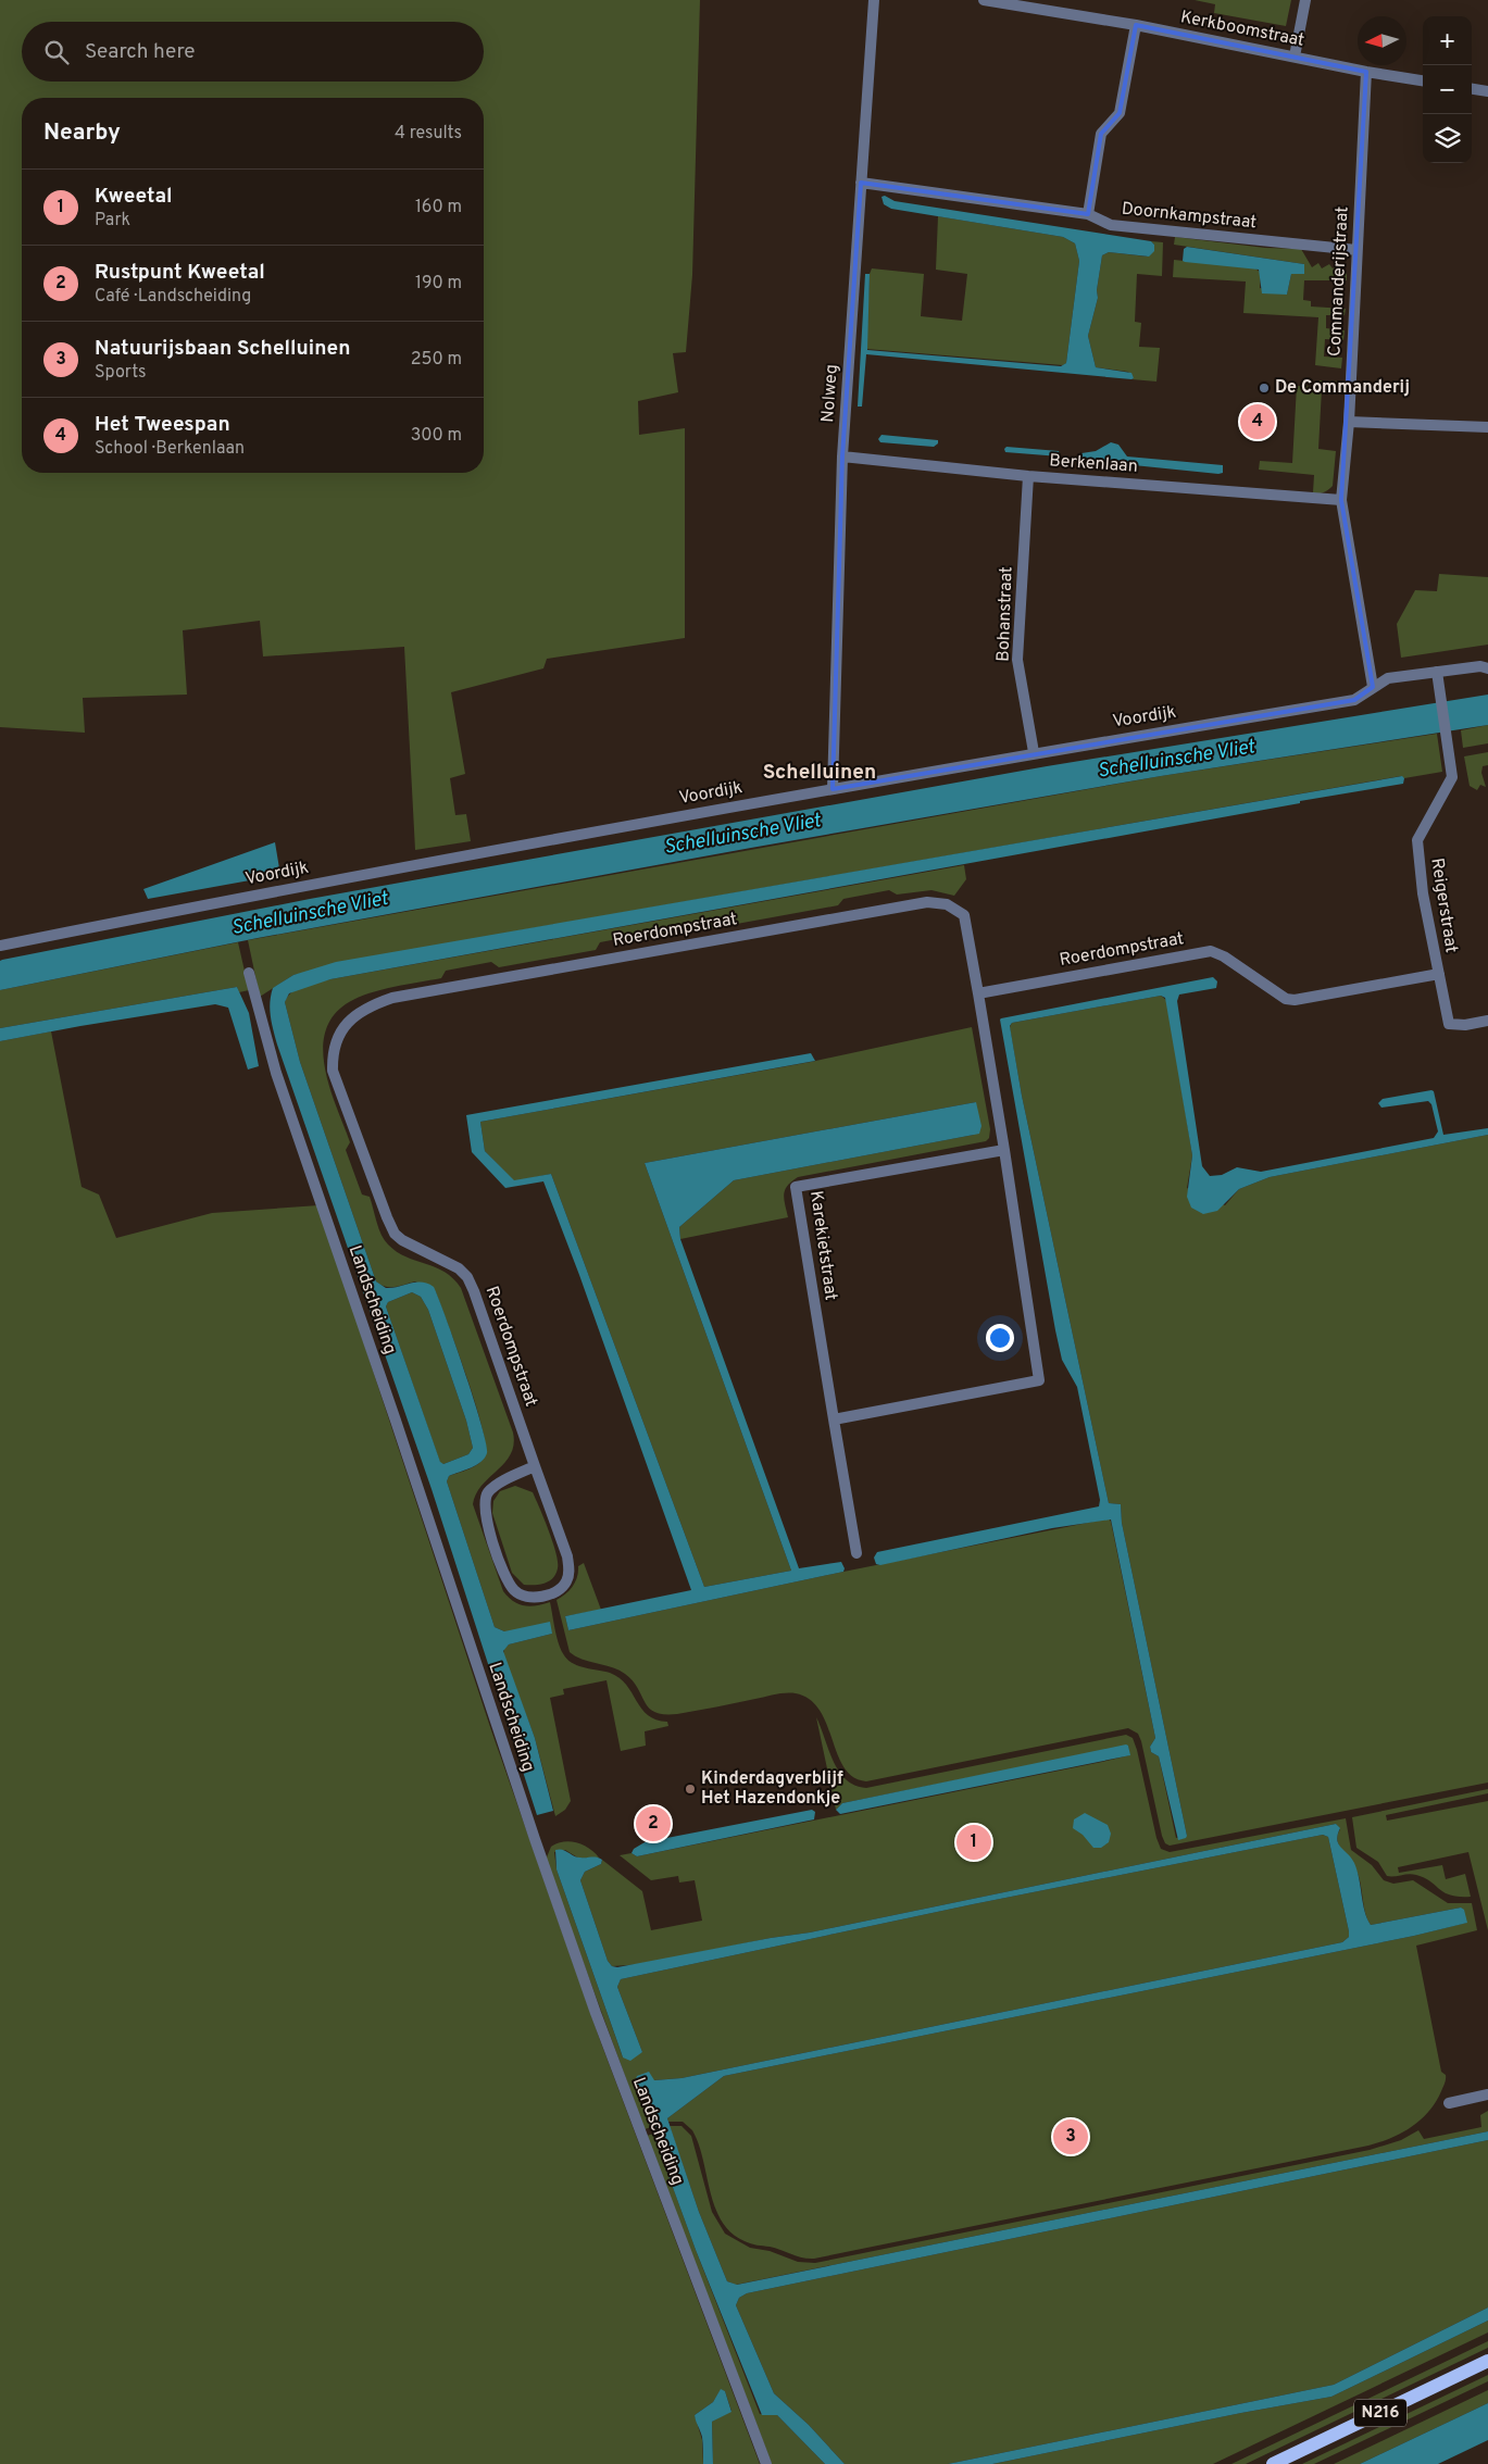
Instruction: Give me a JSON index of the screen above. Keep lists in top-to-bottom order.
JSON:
{
  "streets": {
    "main road": ["N216"],
    "street": [
      "Kerkboomstraat",
      "Doornkampstraat",
      "Commanderijstraat",
      "Nolweg",
      "Berkenlaan",
      "Bohanstraat",
      "Voordijk",
      "Reigerstraat",
      "Roerdompstraat",
      "Karekietstraat",
      "Landscheiding"
    ]
  },
  "crossings": [
    ["Kerkboomstraat", "Commanderijstraat"],
    ["Doornkampstraat", "Commanderijstraat"],
    ["Doornkampstraat", "Nolweg"],
    ["Commanderijstraat", "Berkenlaan"],
    ["Commanderijstraat", "Voordijk"],
    ["Nolweg", "Berkenlaan"],
    ["Nolweg", "Voordijk"],
    ["Berkenlaan", "Bohanstraat"],
    ["Bohanstraat", "Voordijk"],
    ["Voordijk", "Reigerstraat"],
    ["Reigerstraat", "Roerdompstraat"]
  ],
  "districts": ["Schelluinen"],
  "water": ["Schelluinsche Vliet"],
  "places": ["De Commanderij", "Kinderdagverblijf Het Hazendonkje"],
  "north": "left",
  "page": {
    "map_buttons": ["+", "−"],
    "search": "Search here",
    "heading": ["Nearby", "4 results"],
    "list": [
      {
        "mark": "1",
        "name": "Kweetal",
        "note": "Park",
        "value": "160 m"
      },
      {
        "mark": "2",
        "name": "Rustpunt Kweetal",
        "note": "Café · Landscheiding",
        "value": "190 m"
      },
      {
        "mark": "3",
        "name": "Natuurijsbaan Schelluinen",
        "note": "Sports",
        "value": "250 m"
      },
      {
        "mark": "4",
        "name": "Het Tweespan",
        "note": "School · Berkenlaan",
        "value": "300 m"
      }
    ],
    "pins": [
      "4",
      "2",
      "1",
      "3"
    ]
  }
}
